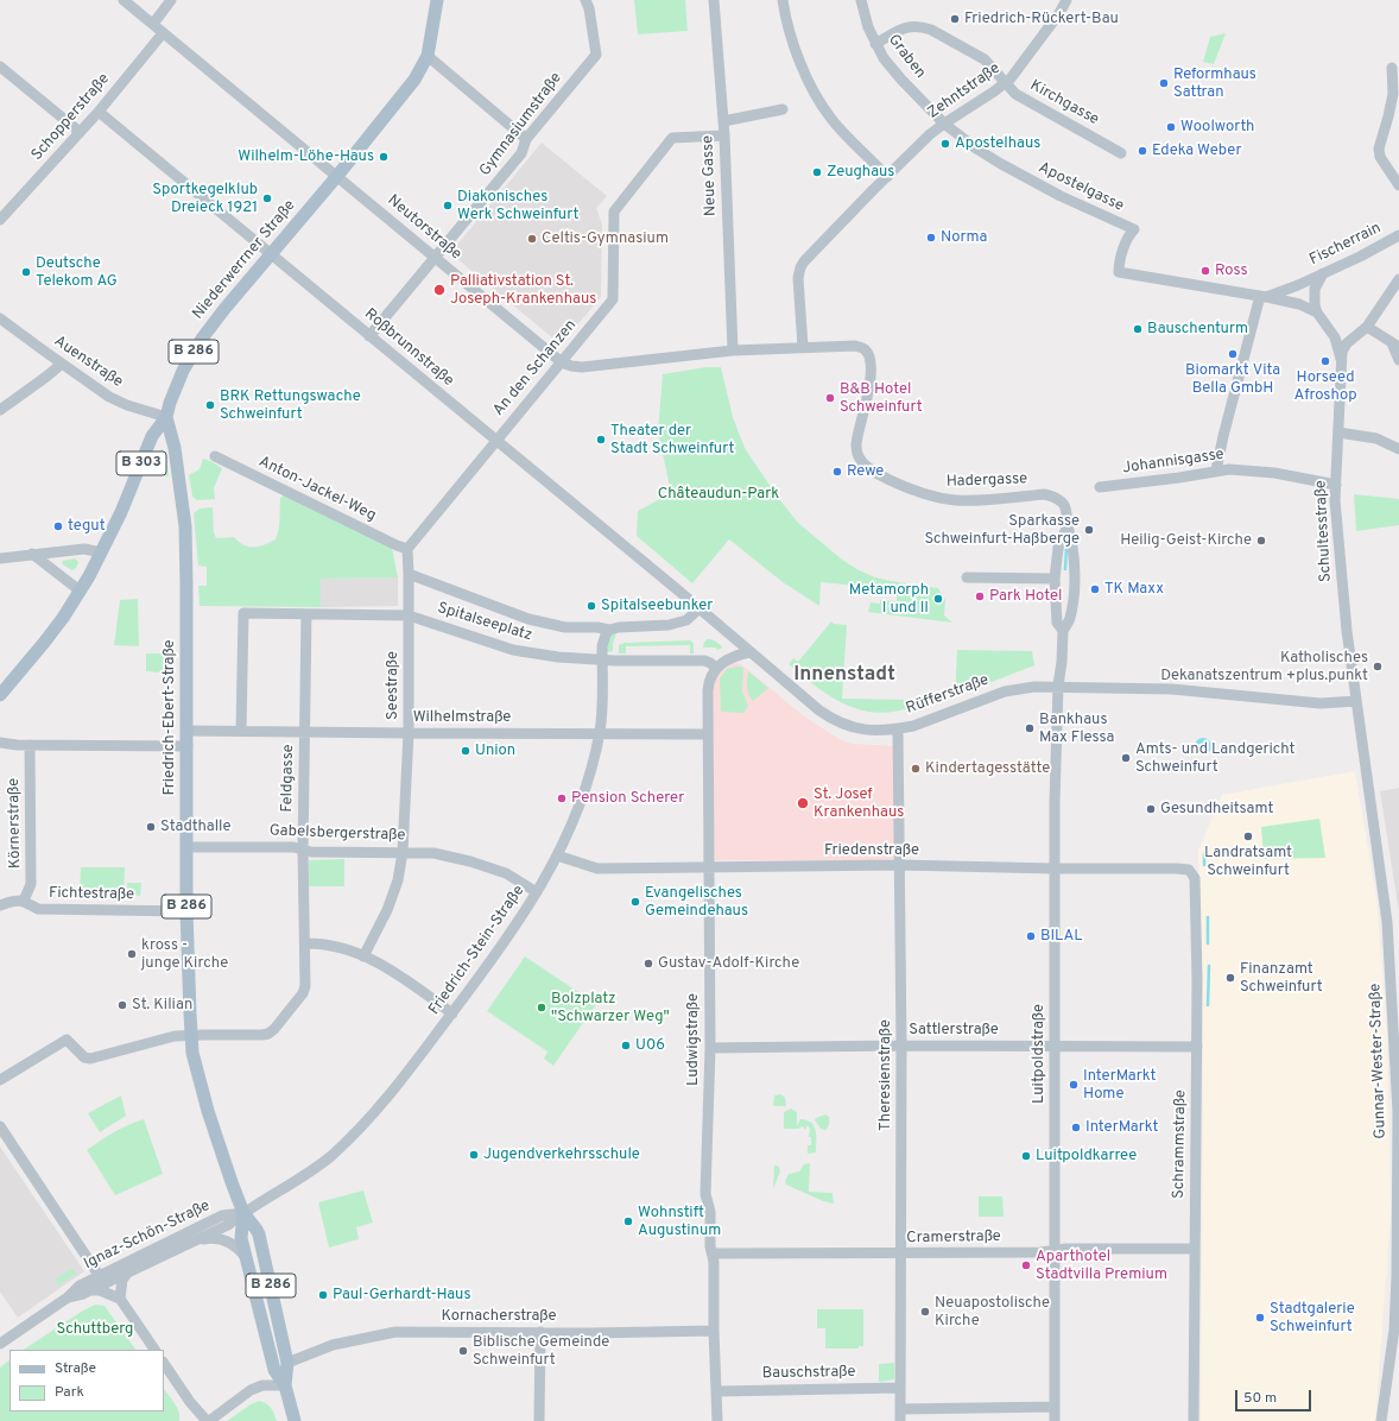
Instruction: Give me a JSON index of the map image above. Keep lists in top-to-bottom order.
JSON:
{
  "streets": {
    "main road": [
      "Niederwerrner Straße",
      "B 286",
      "B 303",
      "Friedrich-Ebert-Straße"
    ],
    "street": [
      "Graben",
      "Zehntstraße",
      "Kirchgasse",
      "Schopperstraße",
      "Gymnasiumstraße",
      "Neue Gasse",
      "Apostelgasse",
      "Neutorstraße",
      "Fischerrain",
      "Roßbrunnstraße",
      "Auenstraße",
      "An den Schanzen",
      "Johannisgasse",
      "Hadergasse",
      "Anton-Jackel-Weg",
      "Schultesstraße",
      "Spitalseeplatz",
      "Seestraße",
      "Rüfferstraße",
      "Wilhelmstraße",
      "Feldgasse",
      "Körnerstraße",
      "Gabelsbergerstraße",
      "Friedenstraße",
      "Fichtestraße",
      "Friedrich-Stein-Straße",
      "Sattlerstraße",
      "Ludwigstraße",
      "Luitpoldstraße",
      "Gunnar-Wester-Straße",
      "Theresienstraße",
      "Schrammstraße",
      "Ignaz-Schön-Straße",
      "Cramerstraße",
      "Kornacherstraße",
      "Bauschstraße"
    ]
  },
  "crossings": [
    ["Graben", "Zehntstraße"],
    ["Graben", "Kirchgasse"],
    ["Graben", "Apostelgasse"],
    ["Zehntstraße", "Kirchgasse"],
    ["Zehntstraße", "Apostelgasse"],
    ["Zehntstraße", "Neutorstraße"],
    ["Schopperstraße", "Neutorstraße"],
    ["Schopperstraße", "Roßbrunnstraße"],
    ["Gymnasiumstraße", "Neutorstraße"],
    ["Gymnasiumstraße", "Roßbrunnstraße"],
    ["Neue Gasse", "Neutorstraße"],
    ["Neue Gasse", "An den Schanzen"],
    ["Apostelgasse", "Fischerrain"],
    ["Neutorstraße", "Niederwerrner Straße"],
    ["Neutorstraße", "An den Schanzen"],
    ["Neutorstraße", "Hadergasse"],
    ["Niederwerrner Straße", "Roßbrunnstraße"],
    ["Niederwerrner Straße", "Auenstraße"],
    ["Niederwerrner Straße", "Friedrich-Ebert-Straße"],
    ["Roßbrunnstraße", "An den Schanzen"],
    ["Roßbrunnstraße", "Spitalseeplatz"],
    ["Roßbrunnstraße", "Rüfferstraße"],
    ["B 286", "Friedrich-Ebert-Straße"],
    ["B 286", "Friedrich-Stein-Straße"],
    ["B 286", "Ignaz-Schön-Straße"],
    ["B 286", "Kornacherstraße"],
    ["Auenstraße", "Friedrich-Ebert-Straße"],
    ["Johannisgasse", "Schultesstraße"],
    ["Anton-Jackel-Weg", "Seestraße"],
    ["Schultesstraße", "Rüfferstraße"],
    ["Schultesstraße", "Gunnar-Wester-Straße"],
    ["Spitalseeplatz", "Seestraße"],
    ["Spitalseeplatz", "Rüfferstraße"],
    ["Spitalseeplatz", "Wilhelmstraße"],
    ["Spitalseeplatz", "Feldgasse"],
    ["Spitalseeplatz", "Friedrich-Stein-Straße"],
    ["Spitalseeplatz", "Ludwigstraße"],
    ["Seestraße", "Wilhelmstraße"],
    ["Seestraße", "Gabelsbergerstraße"],
    ["Rüfferstraße", "Luitpoldstraße"],
    ["Rüfferstraße", "Gunnar-Wester-Straße"],
    ["Rüfferstraße", "Theresienstraße"],
    ["Friedrich-Ebert-Straße", "Wilhelmstraße"],
    ["Friedrich-Ebert-Straße", "Feldgasse"],
    ["Friedrich-Ebert-Straße", "Gabelsbergerstraße"],
    ["Friedrich-Ebert-Straße", "Fichtestraße"],
    ["Friedrich-Ebert-Straße", "Friedrich-Stein-Straße"],
    ["Friedrich-Ebert-Straße", "Ignaz-Schön-Straße"],
    ["Wilhelmstraße", "Feldgasse"],
    ["Wilhelmstraße", "Friedrich-Stein-Straße"],
    ["Wilhelmstraße", "Ludwigstraße"],
    ["Feldgasse", "Gabelsbergerstraße"],
    ["Körnerstraße", "Fichtestraße"],
    ["Gabelsbergerstraße", "Friedrich-Stein-Straße"],
    ["Friedenstraße", "Friedrich-Stein-Straße"],
    ["Friedenstraße", "Ludwigstraße"],
    ["Friedenstraße", "Luitpoldstraße"],
    ["Friedenstraße", "Theresienstraße"],
    ["Friedenstraße", "Schrammstraße"],
    ["Friedrich-Stein-Straße", "Ignaz-Schön-Straße"],
    ["Sattlerstraße", "Ludwigstraße"],
    ["Sattlerstraße", "Luitpoldstraße"],
    ["Sattlerstraße", "Theresienstraße"],
    ["Sattlerstraße", "Schrammstraße"],
    ["Ludwigstraße", "Cramerstraße"],
    ["Ludwigstraße", "Kornacherstraße"],
    ["Ludwigstraße", "Bauschstraße"],
    ["Luitpoldstraße", "Cramerstraße"],
    ["Theresienstraße", "Cramerstraße"],
    ["Theresienstraße", "Bauschstraße"],
    ["Schrammstraße", "Cramerstraße"]
  ],
  "districts": ["Innenstadt"],
  "parks": ["Châteaudun-Park", "Schuttberg"],
  "places": [
    "Friedrich-Rückert-Bau",
    "Reformhaus Sattran",
    "Woolworth",
    "Apostelhaus",
    "Edeka Weber",
    "Wilhelm-Löhe-Haus",
    "Zeughaus",
    "Sportkegelklub Dreieck 1921",
    "Diakonisches Werk Schweinfurt",
    "Norma",
    "Celtis-Gymnasium",
    "Ross",
    "Deutsche Telekom AG",
    "Palliativstation St. Joseph-Krankenhaus",
    "Bauschenturm",
    "Biomarkt Vita Bella GmbH",
    "Horseed Afroshop",
    "B&B Hotel Schweinfurt",
    "BRK Rettungswache Schweinfurt",
    "Theater der Stadt Schweinfurt",
    "Rewe",
    "tegut",
    "Sparkasse Schweinfurt-Haßberge",
    "Heilig-Geist-Kirche",
    "TK Maxx",
    "Park Hotel",
    "Metamorph I und II",
    "Spitalseebunker",
    "Katholisches Dekanatszentrum +plus.punkt",
    "Bankhaus Max Flessa",
    "Union",
    "Amts- und Landgericht Schweinfurt",
    "Kindertagesstätte",
    "Pension Scherer",
    "St. Josef Krankenhaus",
    "Gesundheitsamt",
    "Stadthalle",
    "Landratsamt Schweinfurt",
    "Evangelisches Gemeindehaus",
    "BILAL",
    "kross - junge Kirche",
    "Gustav-Adolf-Kirche",
    "Finanzamt Schweinfurt",
    "St. Kilian",
    "Bolzplatz \"Schwarzer Weg\"",
    "U06",
    "InterMarkt Home",
    "InterMarkt",
    "Jugendverkehrsschule",
    "Luitpoldkarree",
    "Wohnstift Augustinum",
    "Aparthotel Stadtvilla Premium",
    "Paul-Gerhardt-Haus",
    "Neuapostolische Kirche",
    "Stadtgalerie Schweinfurt",
    "Biblische Gemeinde Schweinfurt"
  ],
  "legend": ["Straße", "Park"],
  "scale_bar": "50 m"
}
